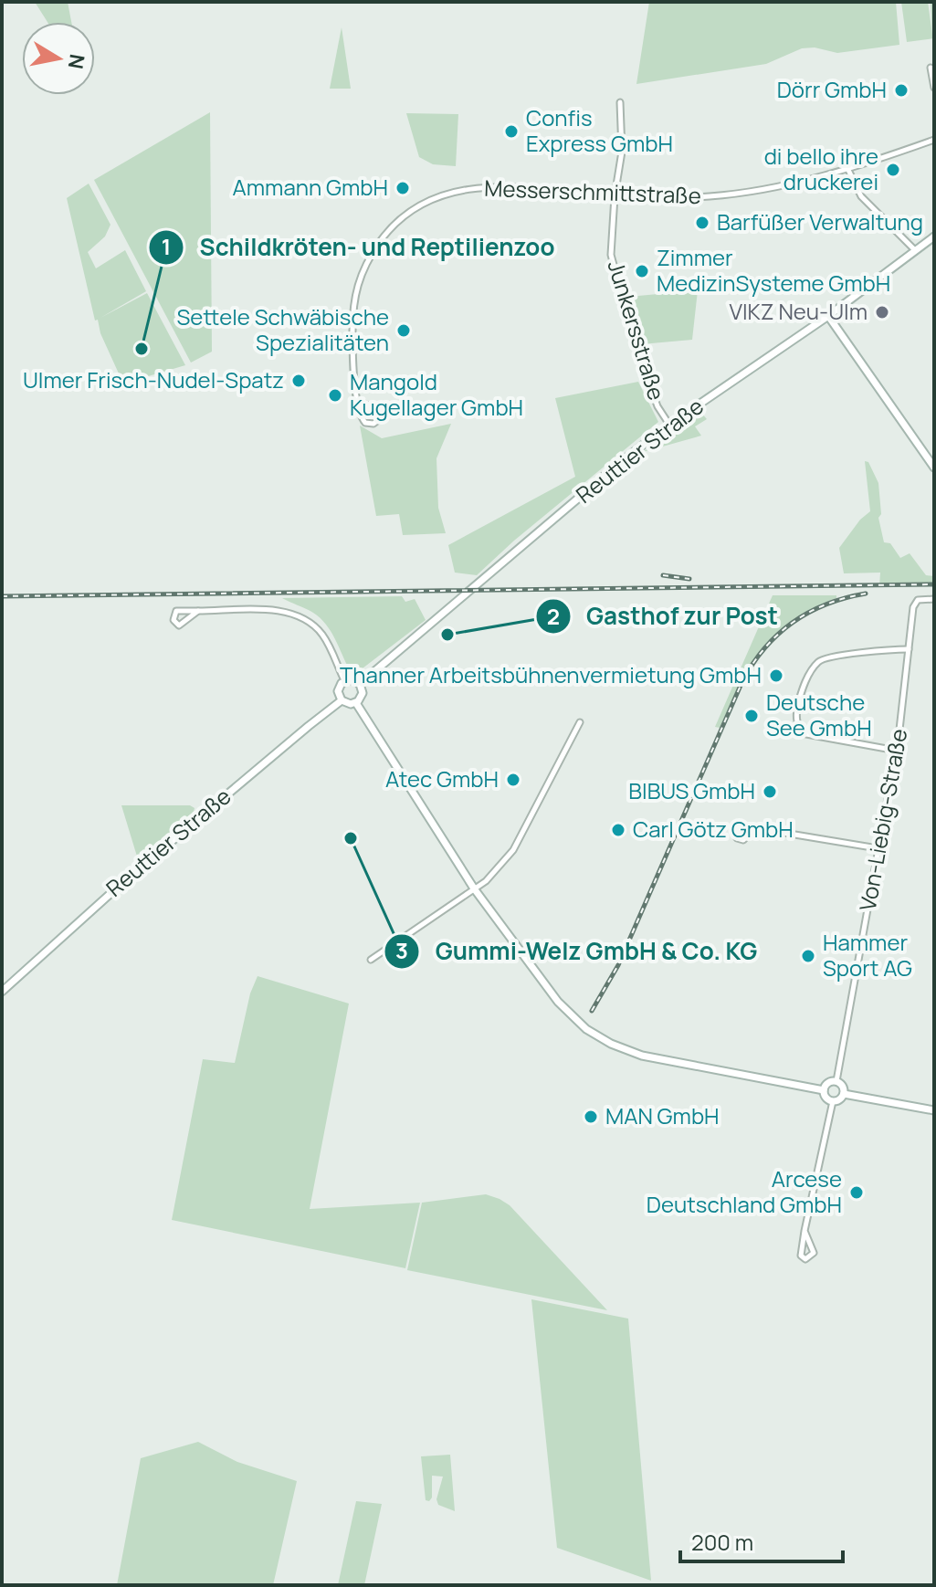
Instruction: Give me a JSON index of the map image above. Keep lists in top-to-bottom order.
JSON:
{
  "streets": {
    "main road": ["Reuttier Straße"],
    "street": ["Messerschmittstraße", "Junkersstraße", "Von-Liebig-Straße"]
  },
  "crossings": [
    ["Messerschmittstraße", "Junkersstraße"],
    ["Junkersstraße", "Reuttier Straße"]
  ],
  "places": [
    "Dörr GmbH",
    "Confis Express GmbH",
    "di bello ihre druckerei",
    "Ammann GmbH",
    "Barfüßer Verwaltung",
    "Zimmer MedizinSysteme GmbH",
    "VIKZ Neu-Ulm",
    "Settele Schwäbische Spezialitäten",
    "Schildkröten- und Reptilienzoo",
    "Ulmer Frisch-Nudel-Spatz",
    "Mangold Kugellager GmbH",
    "Gasthof zur Post",
    "Thanner Arbeitsbühnenvermietung GmbH",
    "Deutsche See GmbH",
    "Atec GmbH",
    "BIBUS GmbH",
    "Carl Götz GmbH",
    "Gummi-Welz GmbH & Co. KG",
    "Hammer Sport AG",
    "MAN GmbH",
    "Arcese Deutschland GmbH"
  ],
  "scale_bar": "200 m",
  "north": "right"
}
